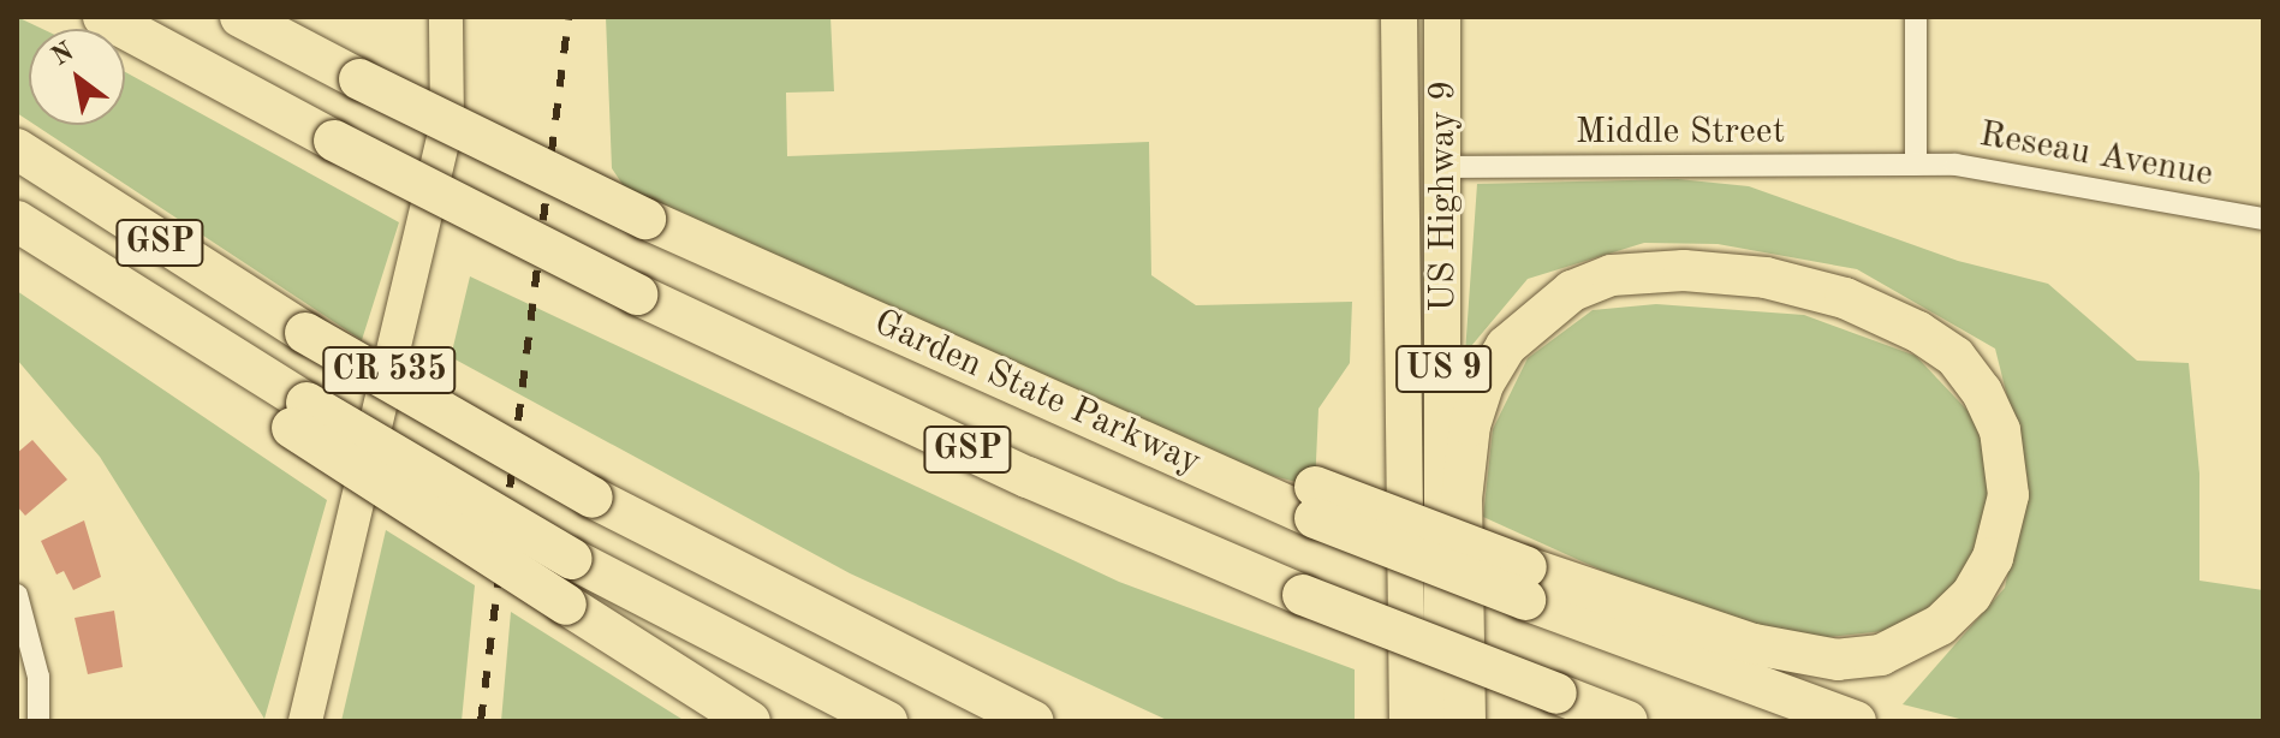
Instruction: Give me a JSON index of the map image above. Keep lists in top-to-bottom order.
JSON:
{
  "streets": {
    "highway": [
      "US Highway 9",
      "GSP",
      "US 9",
      "Garden State Parkway"
    ],
    "main road": ["CR 535"],
    "street": ["Middle Street", "Reseau Avenue"]
  },
  "crossings": [
    ["Middle Street", "Reseau Avenue"],
    ["Middle Street", "US Highway 9"]
  ],
  "north": "top left"
}
